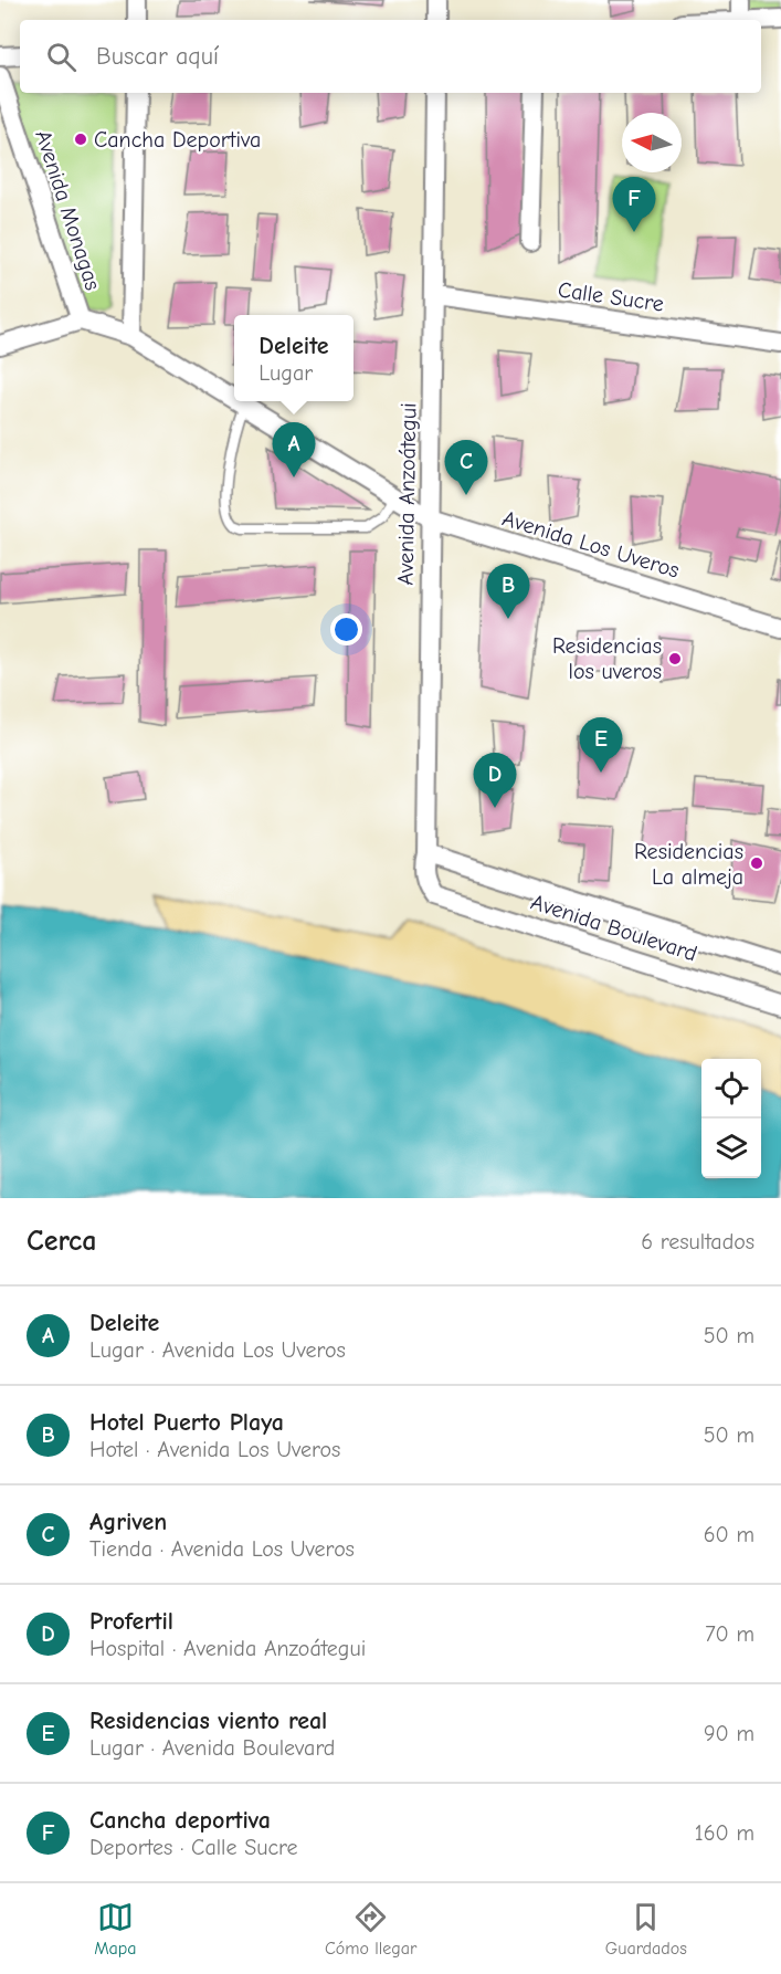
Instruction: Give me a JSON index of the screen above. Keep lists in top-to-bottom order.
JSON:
{
  "streets": {
    "street": [
      "Avenida Monagas",
      "Calle Sucre",
      "Avenida Anzoátegui",
      "Avenida Los Uveros",
      "Avenida Boulevard"
    ]
  },
  "crossings": [
    ["Avenida Monagas", "Avenida Los Uveros"],
    ["Calle Sucre", "Avenida Anzoátegui"],
    ["Avenida Anzoátegui", "Avenida Los Uveros"],
    ["Avenida Anzoátegui", "Avenida Boulevard"]
  ],
  "places": ["Cancha Deportiva", "Residencias los uveros", "Residencias La almeja"],
  "north": "left",
  "page": {
    "search": "Buscar aquí",
    "pins": [
      "F",
      "A",
      "C",
      "B",
      "E",
      "D"
    ],
    "popup": ["Deleite", "Lugar"],
    "heading": ["Cerca", "6 resultados"],
    "list": [
      {
        "mark": "A",
        "name": "Deleite",
        "note": "Lugar · Avenida Los Uveros",
        "value": "50 m"
      },
      {
        "mark": "B",
        "name": "Hotel Puerto Playa",
        "note": "Hotel · Avenida Los Uveros",
        "value": "50 m"
      },
      {
        "mark": "C",
        "name": "Agriven",
        "note": "Tienda · Avenida Los Uveros",
        "value": "60 m"
      },
      {
        "mark": "D",
        "name": "Profertil",
        "note": "Hospital · Avenida Anzoátegui",
        "value": "70 m"
      },
      {
        "mark": "E",
        "name": "Residencias viento real",
        "note": "Lugar · Avenida Boulevard",
        "value": "90 m"
      },
      {
        "mark": "F",
        "name": "Cancha deportiva",
        "note": "Deportes · Calle Sucre",
        "value": "160 m"
      }
    ],
    "nav": ["Mapa", "Cómo llegar", "Guardados"]
  }
}
